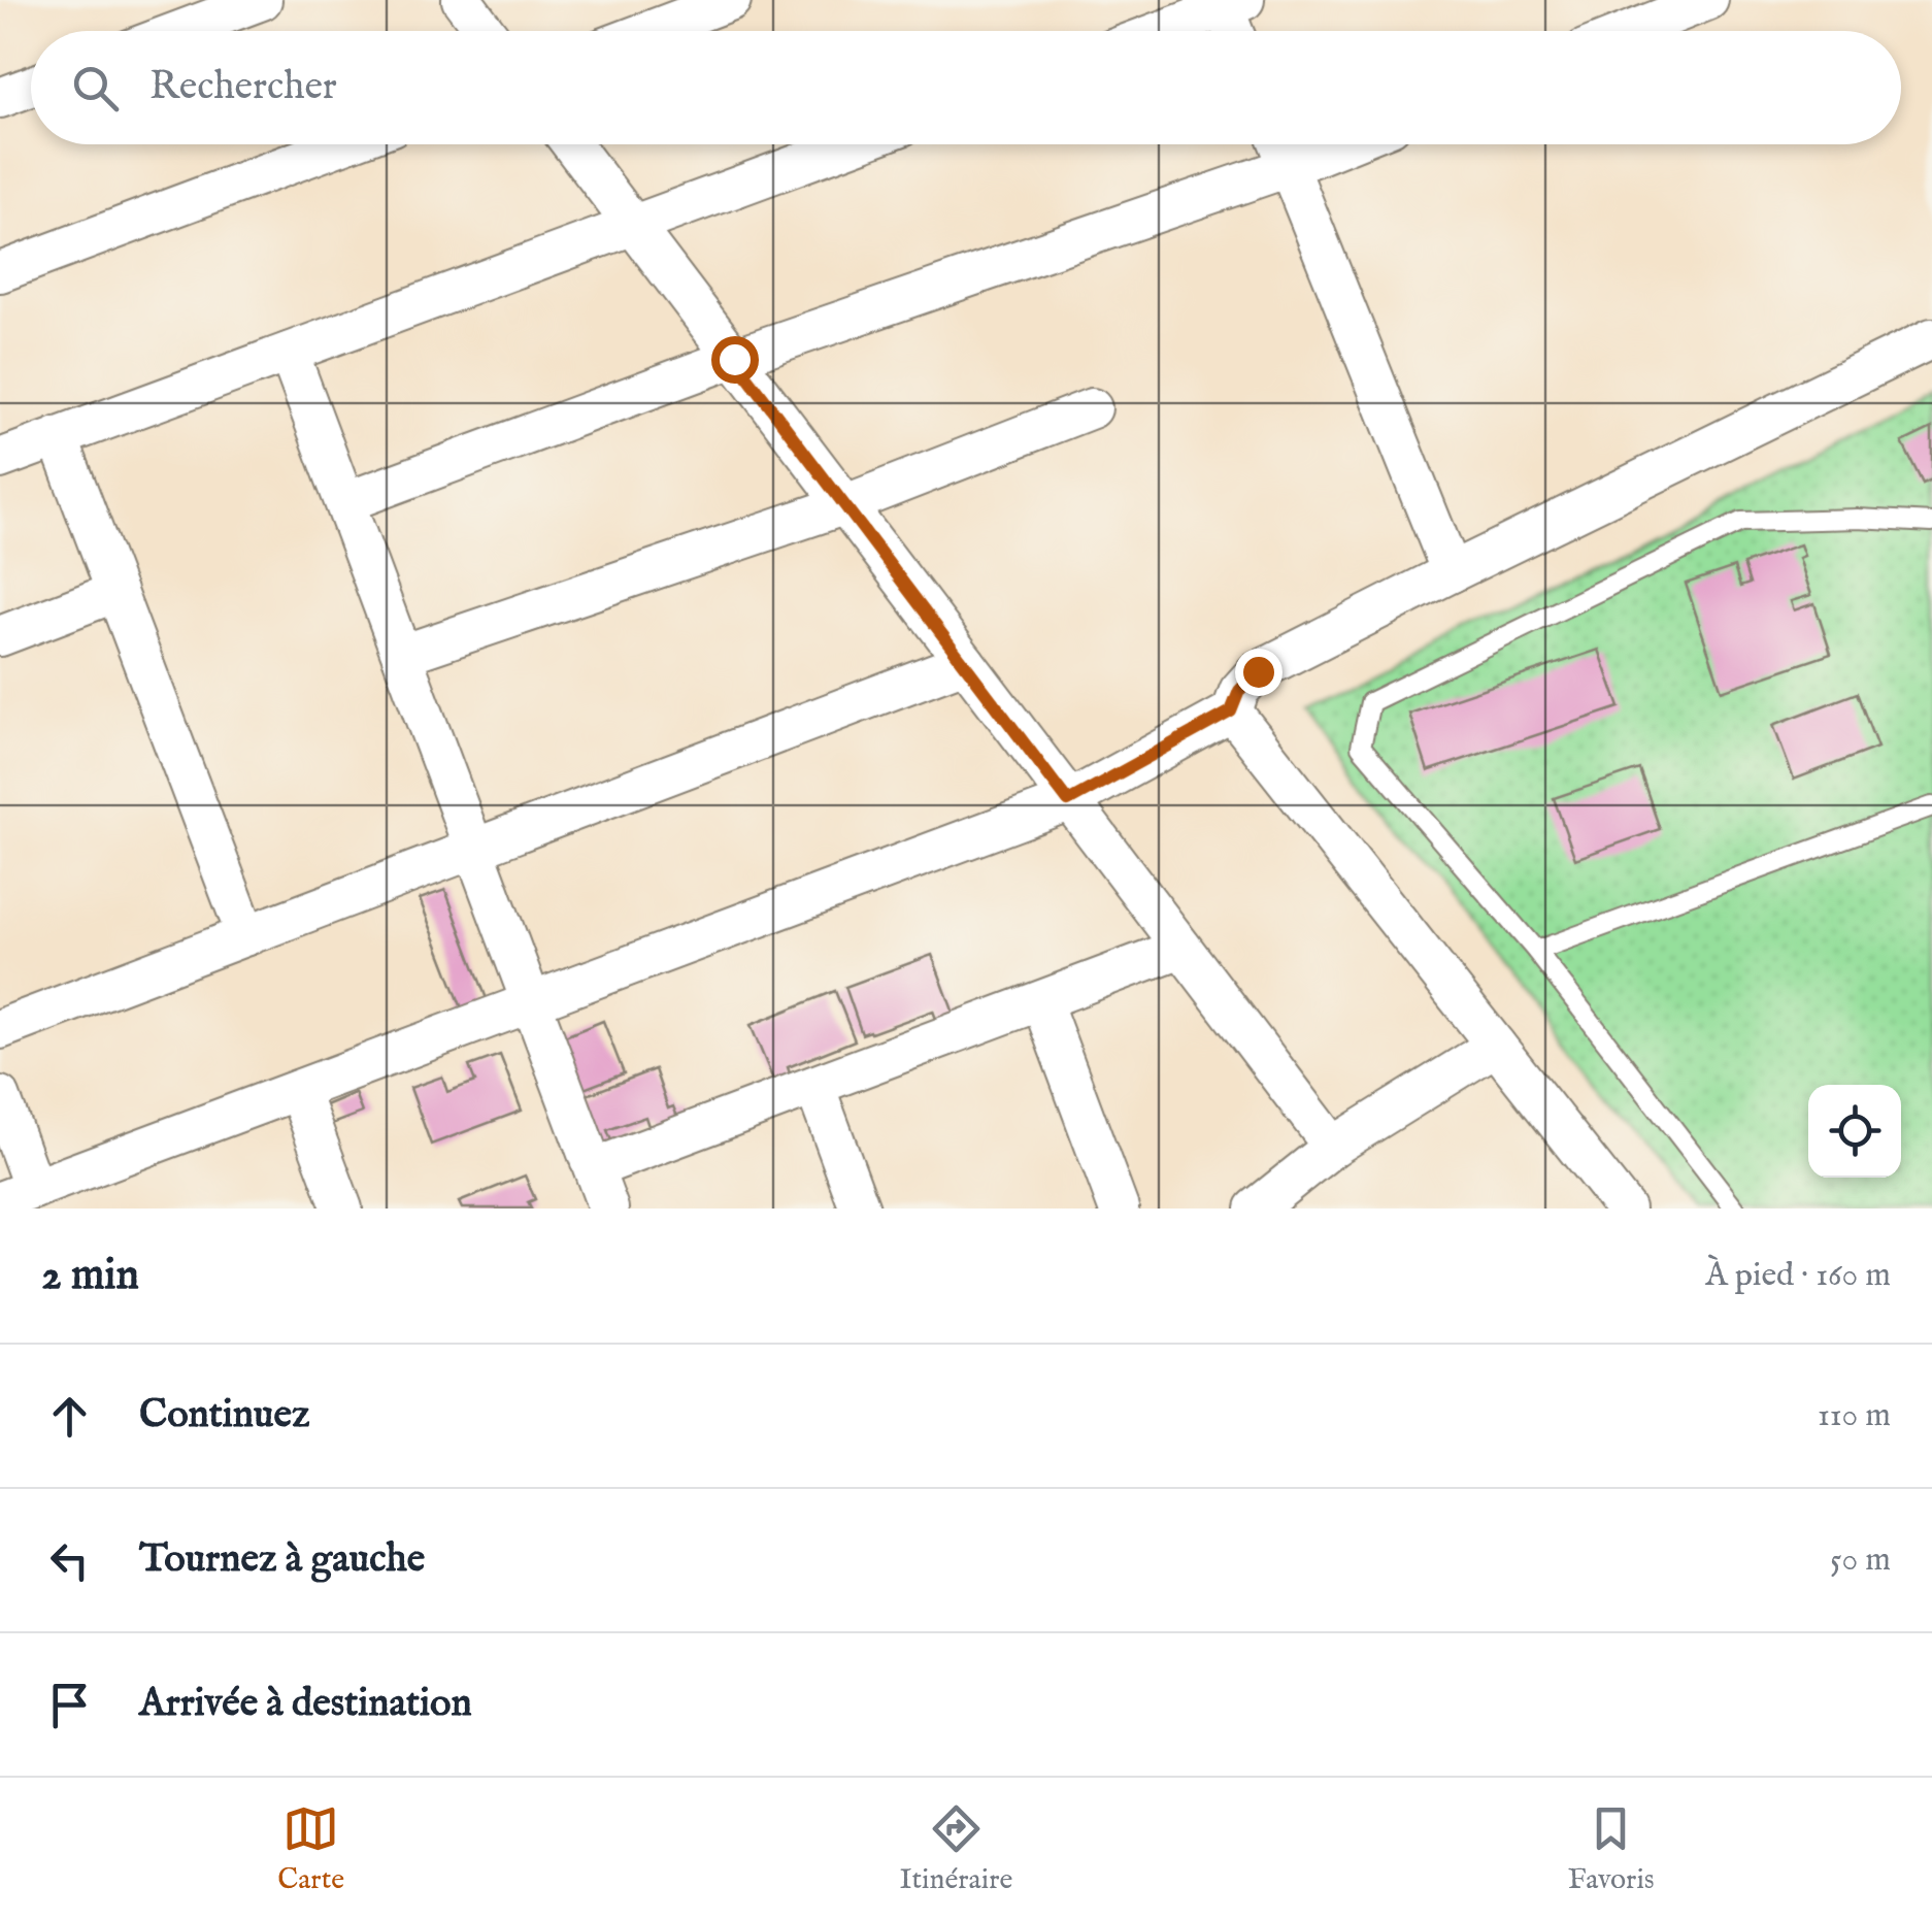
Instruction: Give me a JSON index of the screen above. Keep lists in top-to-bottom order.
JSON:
{
  "page": {
    "search": "Rechercher",
    "heading": ["2 min", "À pied · 160 m"],
    "list": [
      ["Continuez", "110 m"],
      ["Tournez à gauche", "50 m"],
      "Arrivée à destination"
    ],
    "nav": ["Carte", "Itinéraire", "Favoris"]
  }
}
